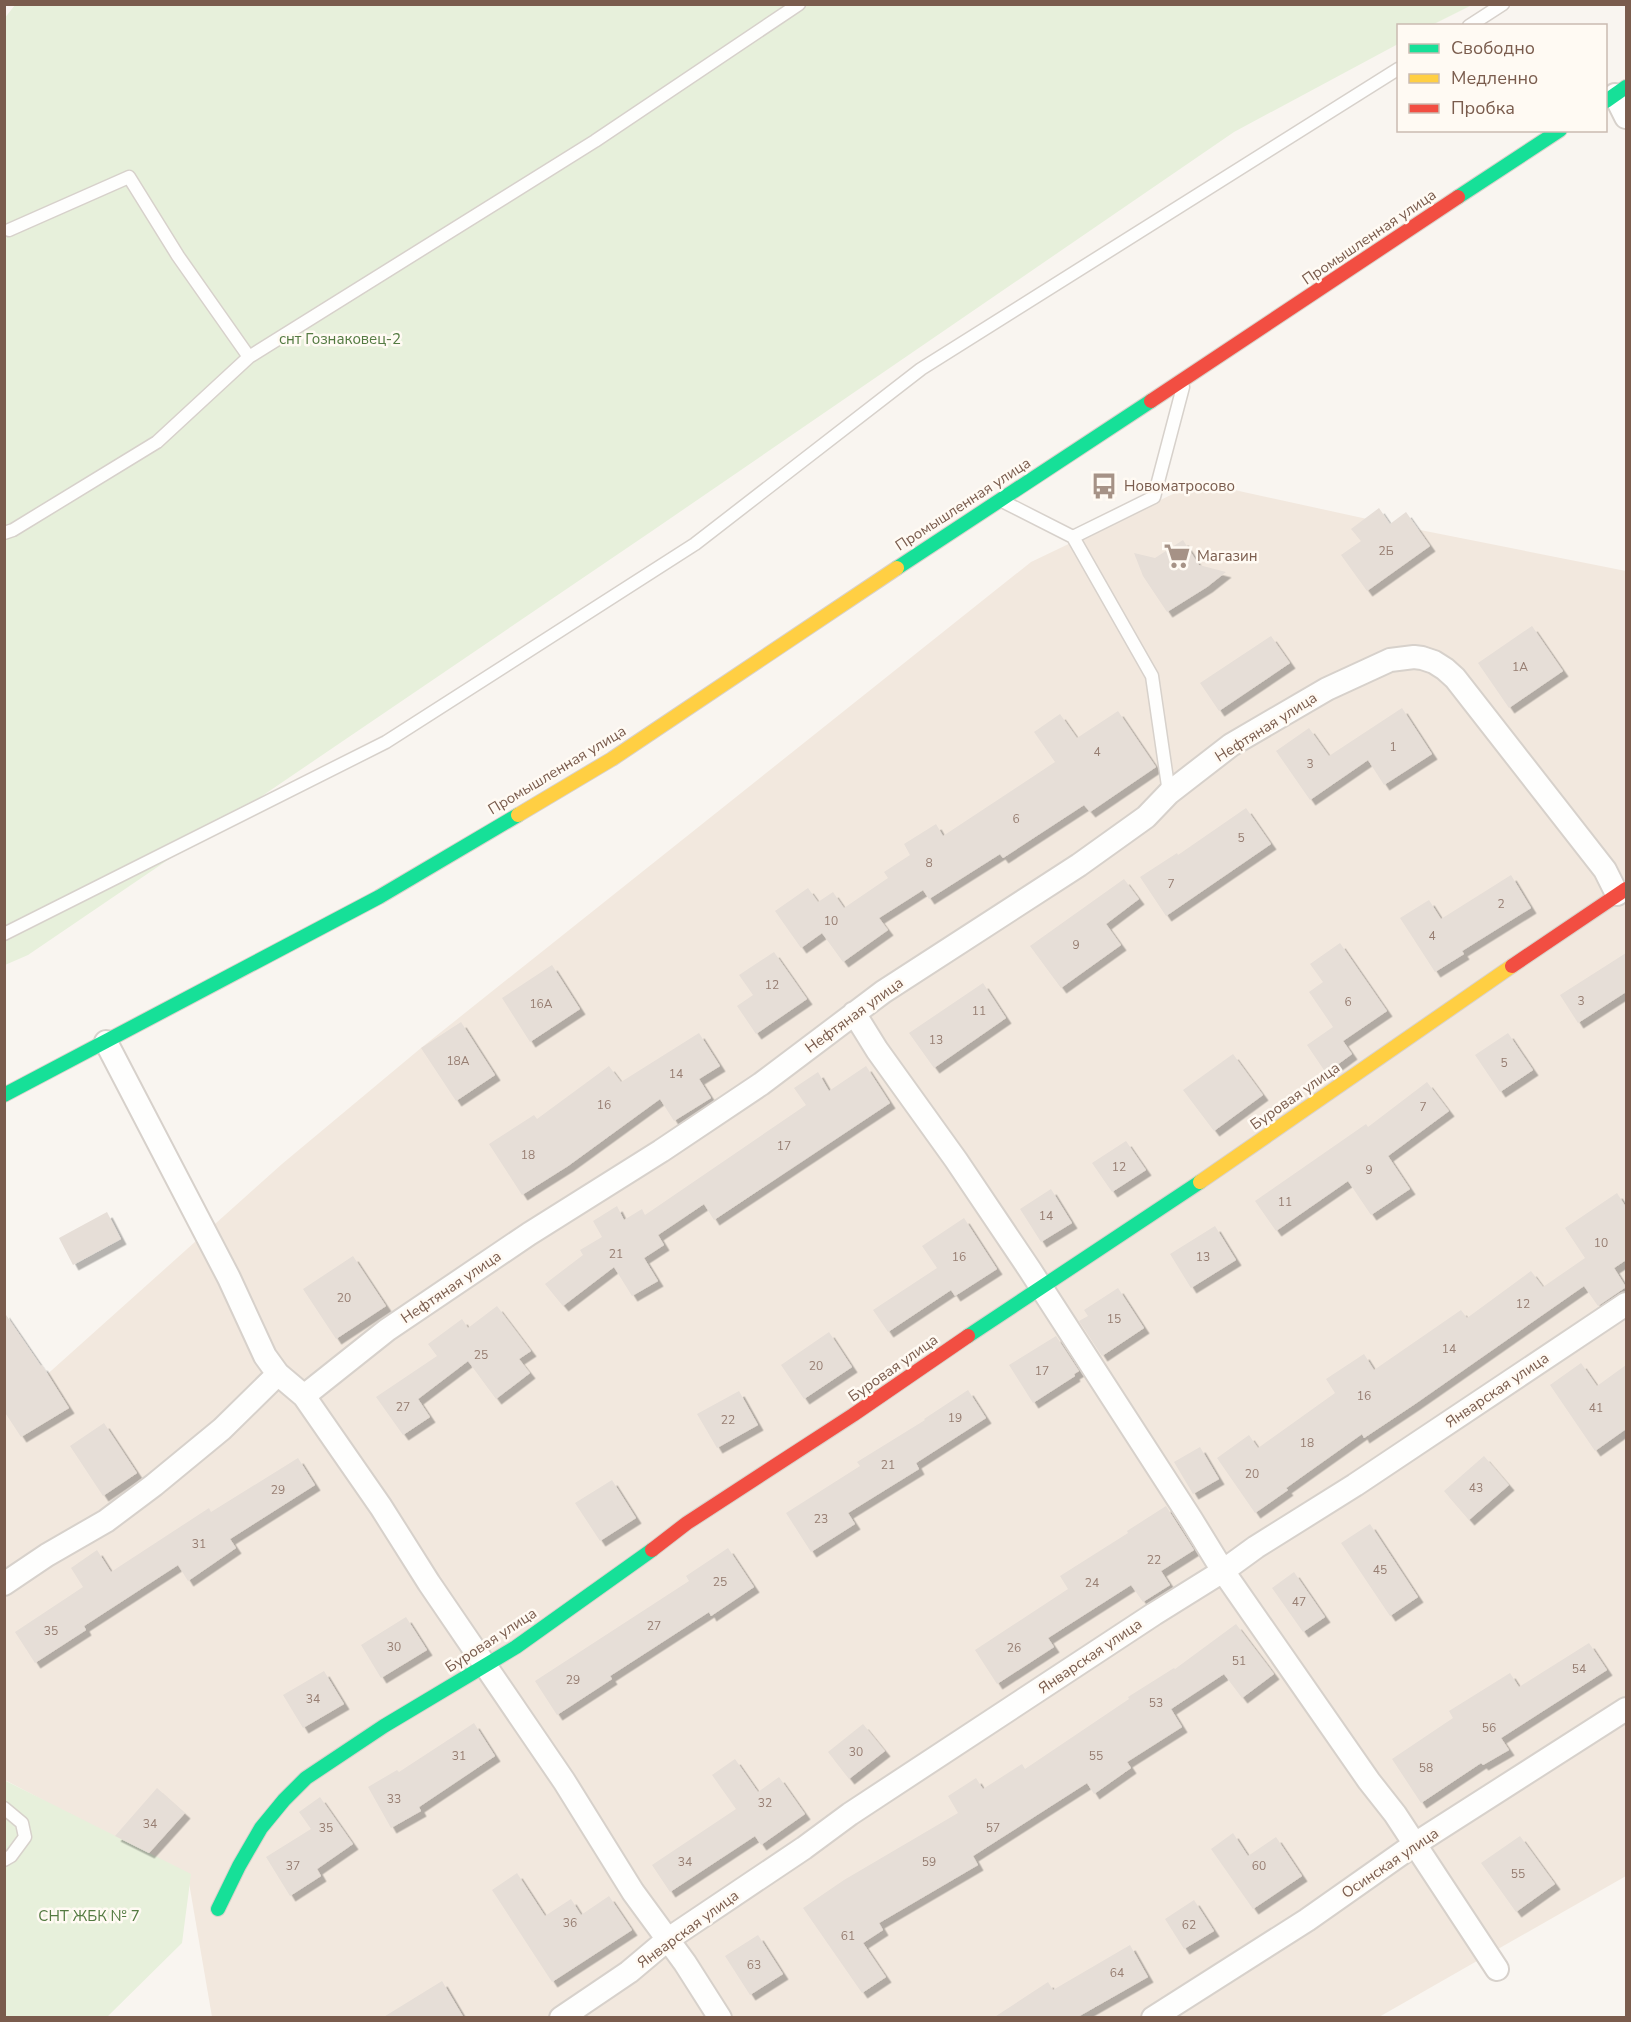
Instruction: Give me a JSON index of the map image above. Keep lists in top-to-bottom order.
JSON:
{
  "streets": {
    "main road": ["Промышленная улица", "Буровая улица"],
    "street": ["Нефтяная улица", "Январская улица", "Осинская улица"]
  },
  "crossings": [
    ["Нефтяная улица", "Буровая улица"]
  ],
  "parks": ["снт Гознаковец-2", "СНТ ЖБК № 7"],
  "places": {
    "bus stop": ["Новоматросово"],
    "supermarket": ["Магазин"]
  },
  "house_numbers": [
    "2Б",
    "1А",
    "1",
    "4",
    "3",
    "6",
    "5",
    "8",
    "7",
    "2",
    "10",
    "4",
    "9",
    "12",
    "3",
    "6",
    "16А",
    "11",
    "13",
    "18А",
    "5",
    "14",
    "16",
    "7",
    "17",
    "18",
    "12",
    "9",
    "11",
    "14",
    "10",
    "21",
    "16",
    "13",
    "20",
    "12",
    "15",
    "14",
    "25",
    "20",
    "17",
    "16",
    "27",
    "41",
    "19",
    "22",
    "18",
    "21",
    "20",
    "43",
    "29",
    "23",
    "31",
    "22",
    "45",
    "25",
    "24",
    "47",
    "27",
    "35",
    "30",
    "26",
    "51",
    "54",
    "29",
    "34",
    "53",
    "56",
    "30",
    "31",
    "55",
    "58",
    "33",
    "32",
    "34",
    "35",
    "57",
    "34",
    "59",
    "37",
    "60",
    "55",
    "36",
    "62",
    "61",
    "63",
    "64"
  ],
  "legend": ["Свободно", "Медленно", "Пробка"]
}
